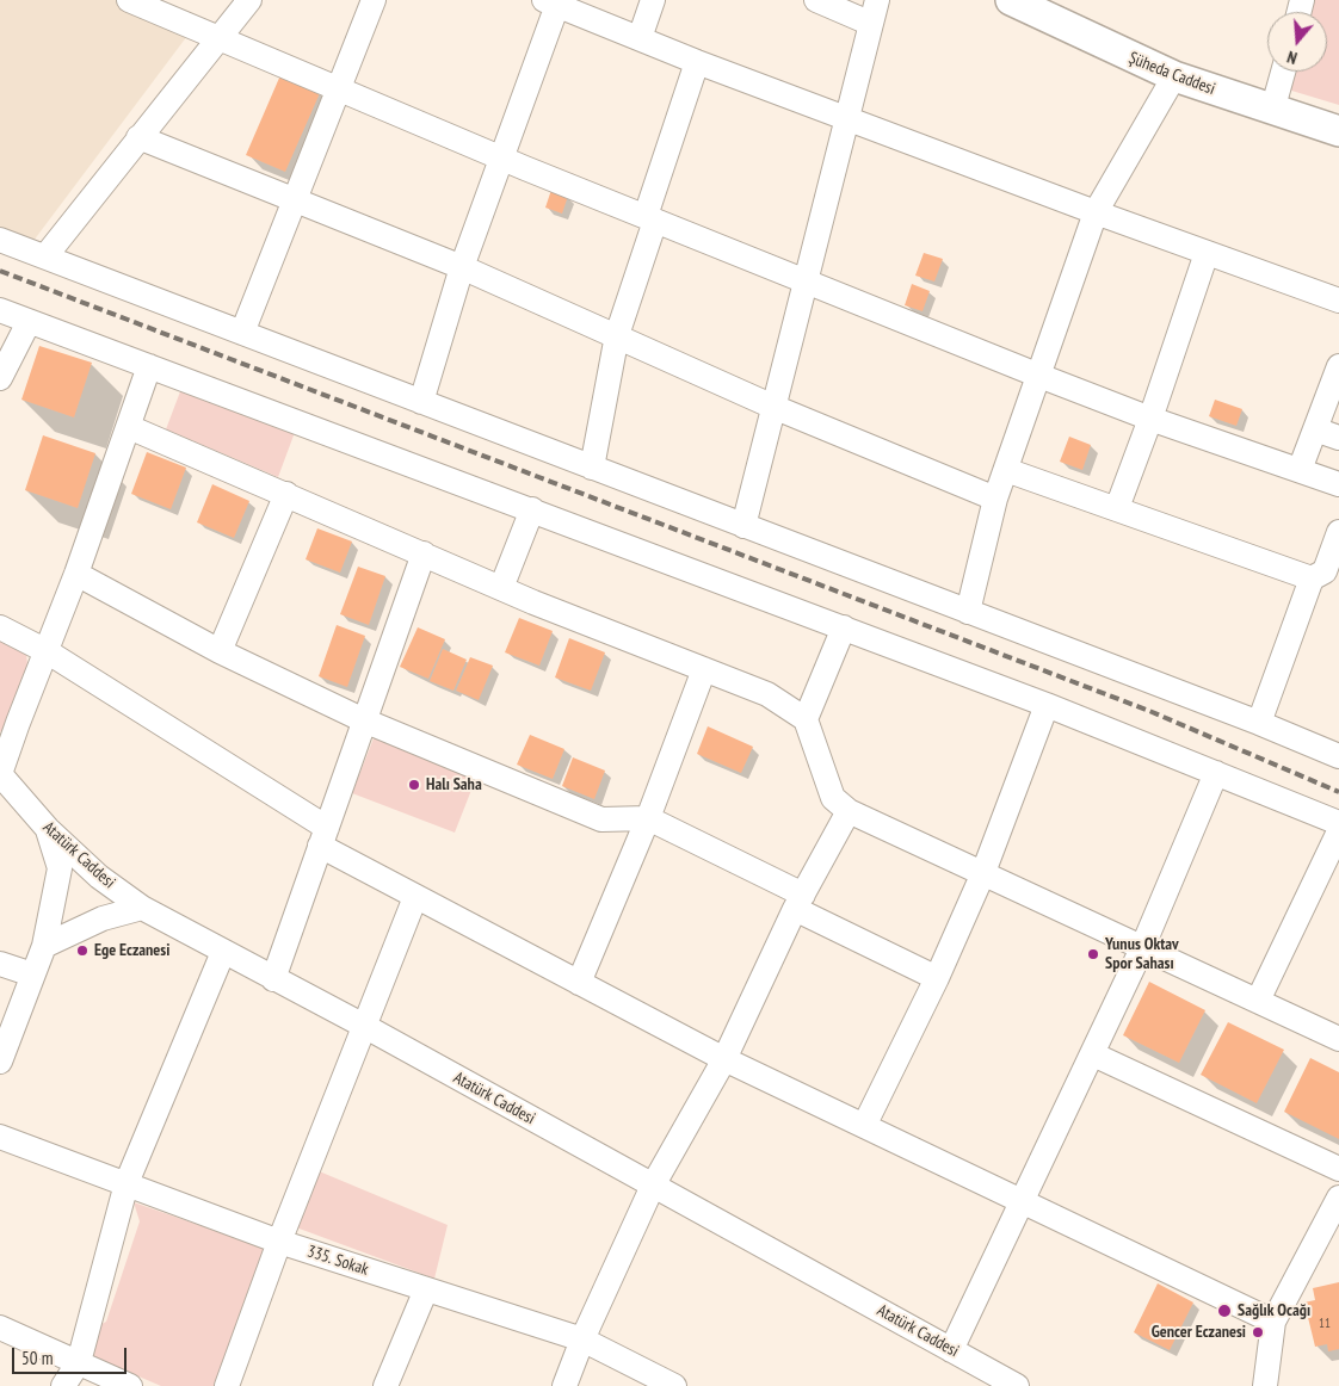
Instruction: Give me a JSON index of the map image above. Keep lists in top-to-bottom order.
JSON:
{
  "streets": {
    "main road": ["Şüheda Caddesi"],
    "street": ["Atatürk Caddesi", "335. Sokak"]
  },
  "places": [
    "Halı Saha",
    "Ege Eczanesi",
    "Yunus Oktav Spor Sahası",
    "Sağlık Ocağı",
    "Gencer Eczanesi"
  ],
  "house_numbers": ["11"],
  "scale_bar": "50 m",
  "north": "bottom"
}
